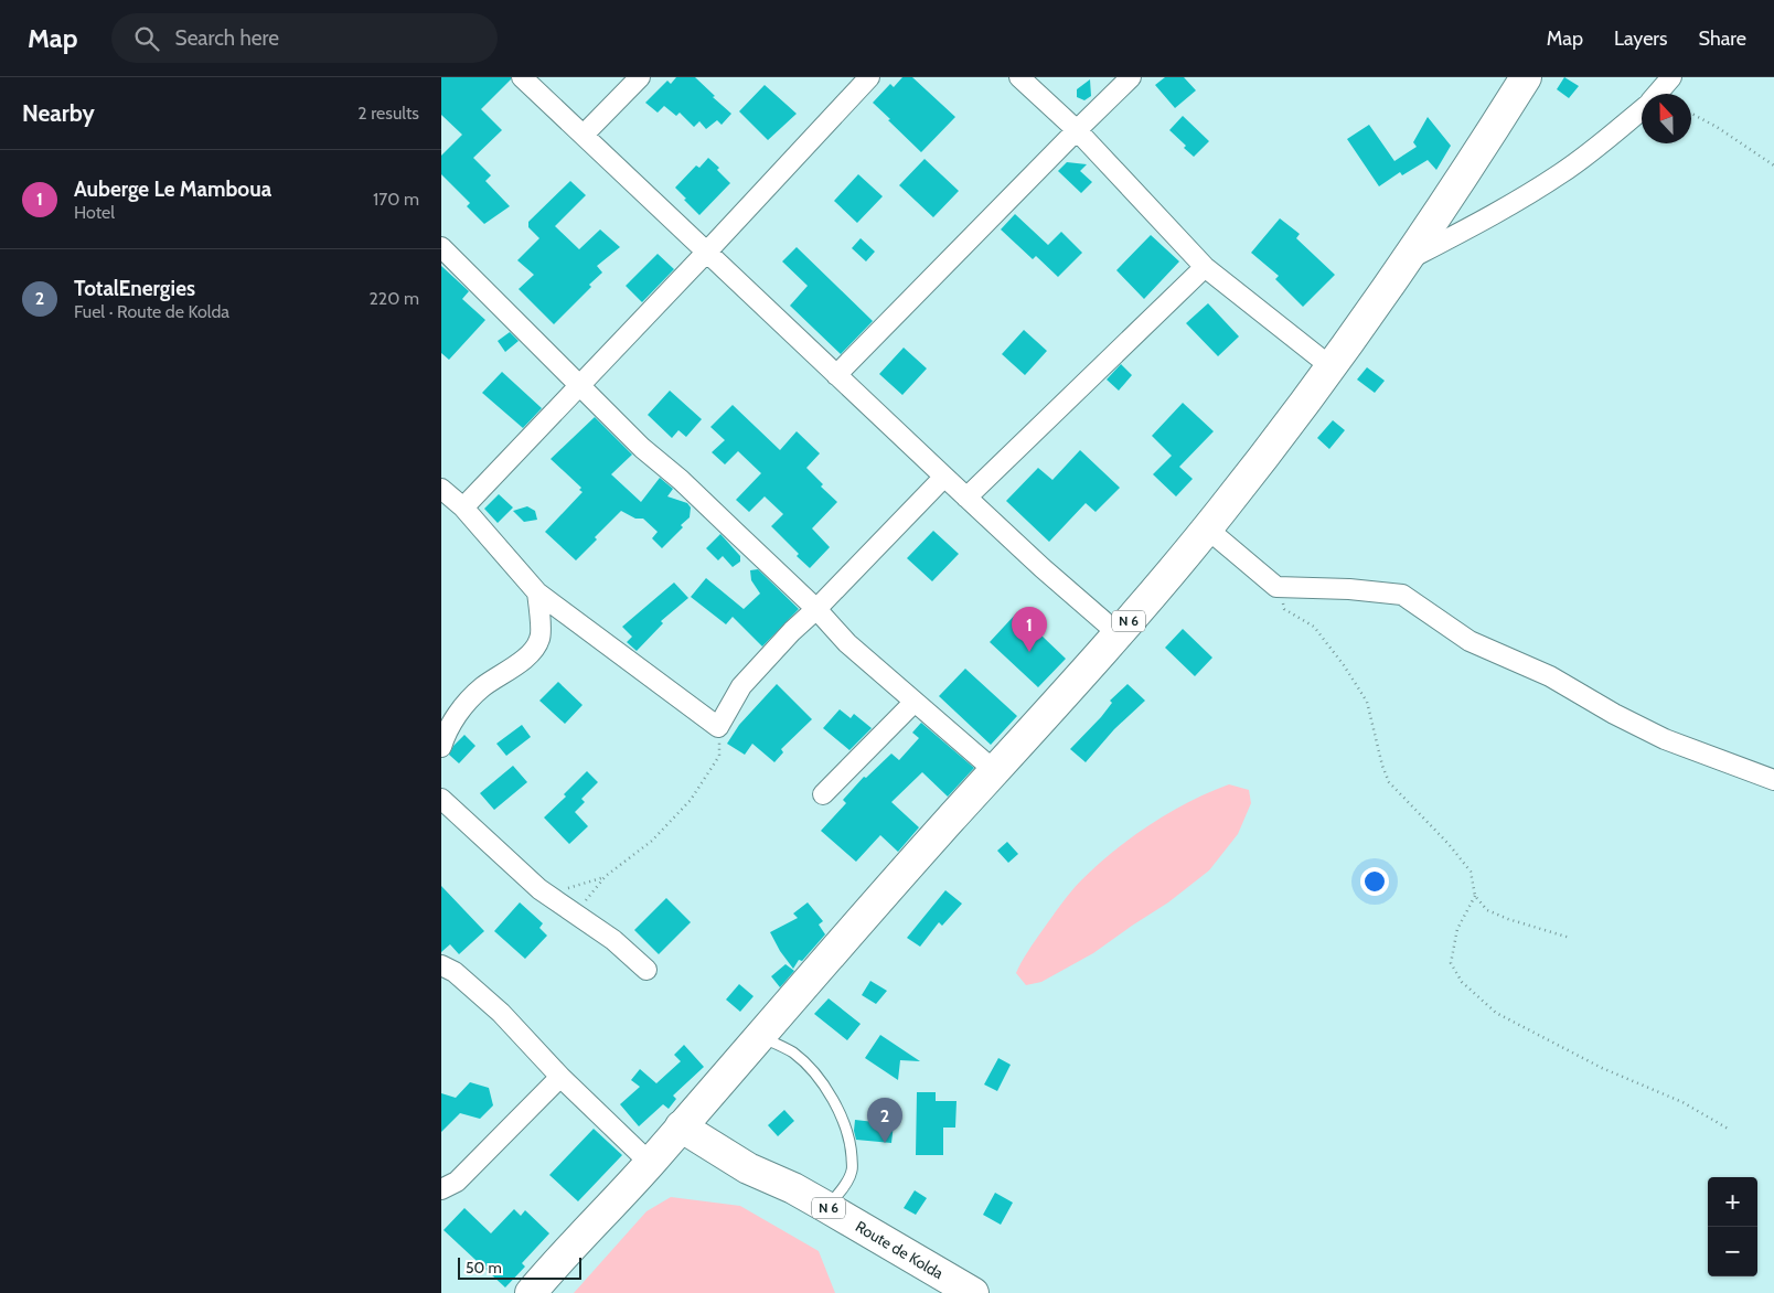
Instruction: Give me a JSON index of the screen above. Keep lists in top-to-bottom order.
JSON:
{
  "streets": {
    "main road": ["N 6", "Route de Kolda"]
  },
  "crossings": [
    ["N 6", "Route de Kolda"]
  ],
  "scale_bar": "50 m",
  "north": "top",
  "page": {
    "header": "Map",
    "search": "Search here",
    "nav": ["Map", "Layers", "Share"],
    "heading": ["Nearby", "2 results"],
    "list": [
      {
        "mark": "1",
        "name": "Auberge Le Mamboua",
        "note": "Hotel",
        "value": "170 m"
      },
      {
        "mark": "2",
        "name": "TotalEnergies",
        "note": "Fuel · Route de Kolda",
        "value": "220 m"
      }
    ],
    "pins": ["1", "2"],
    "map_buttons": ["+", "−"],
    "scale": "50 m"
  }
}
